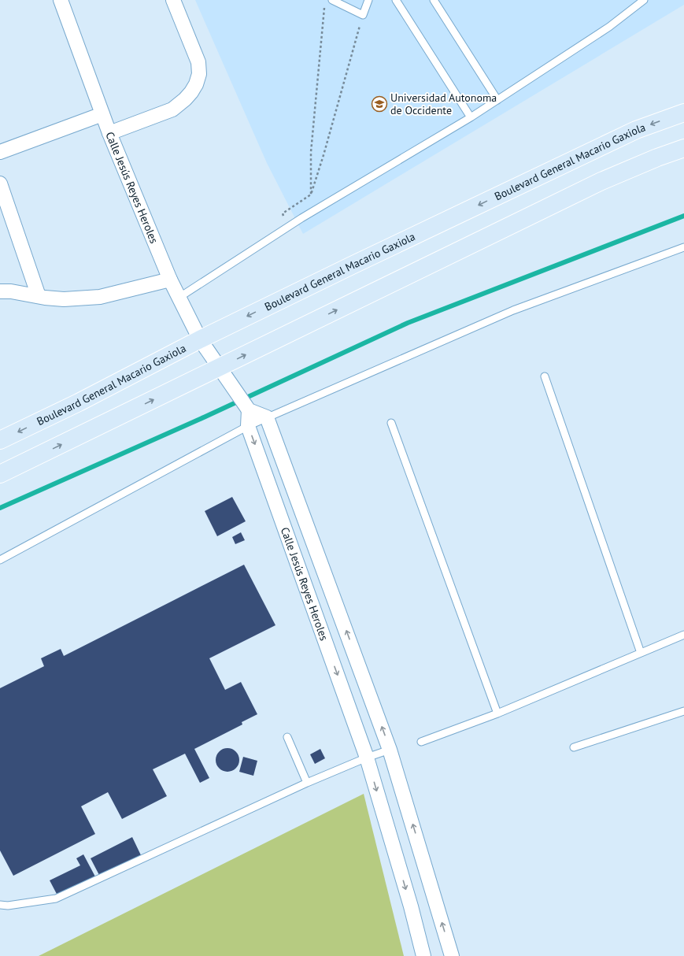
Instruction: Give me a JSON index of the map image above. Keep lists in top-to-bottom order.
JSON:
{
  "streets": {
    "main road": ["Boulevard General Macario Gaxiola"],
    "street": ["Calle Jesús Reyes Heroles"]
  },
  "crossings": [
    ["Boulevard General Macario Gaxiola", "Calle Jesús Reyes Heroles"]
  ],
  "places": {
    "school or university": ["Universidad Autonoma de Occidente"]
  }
}
